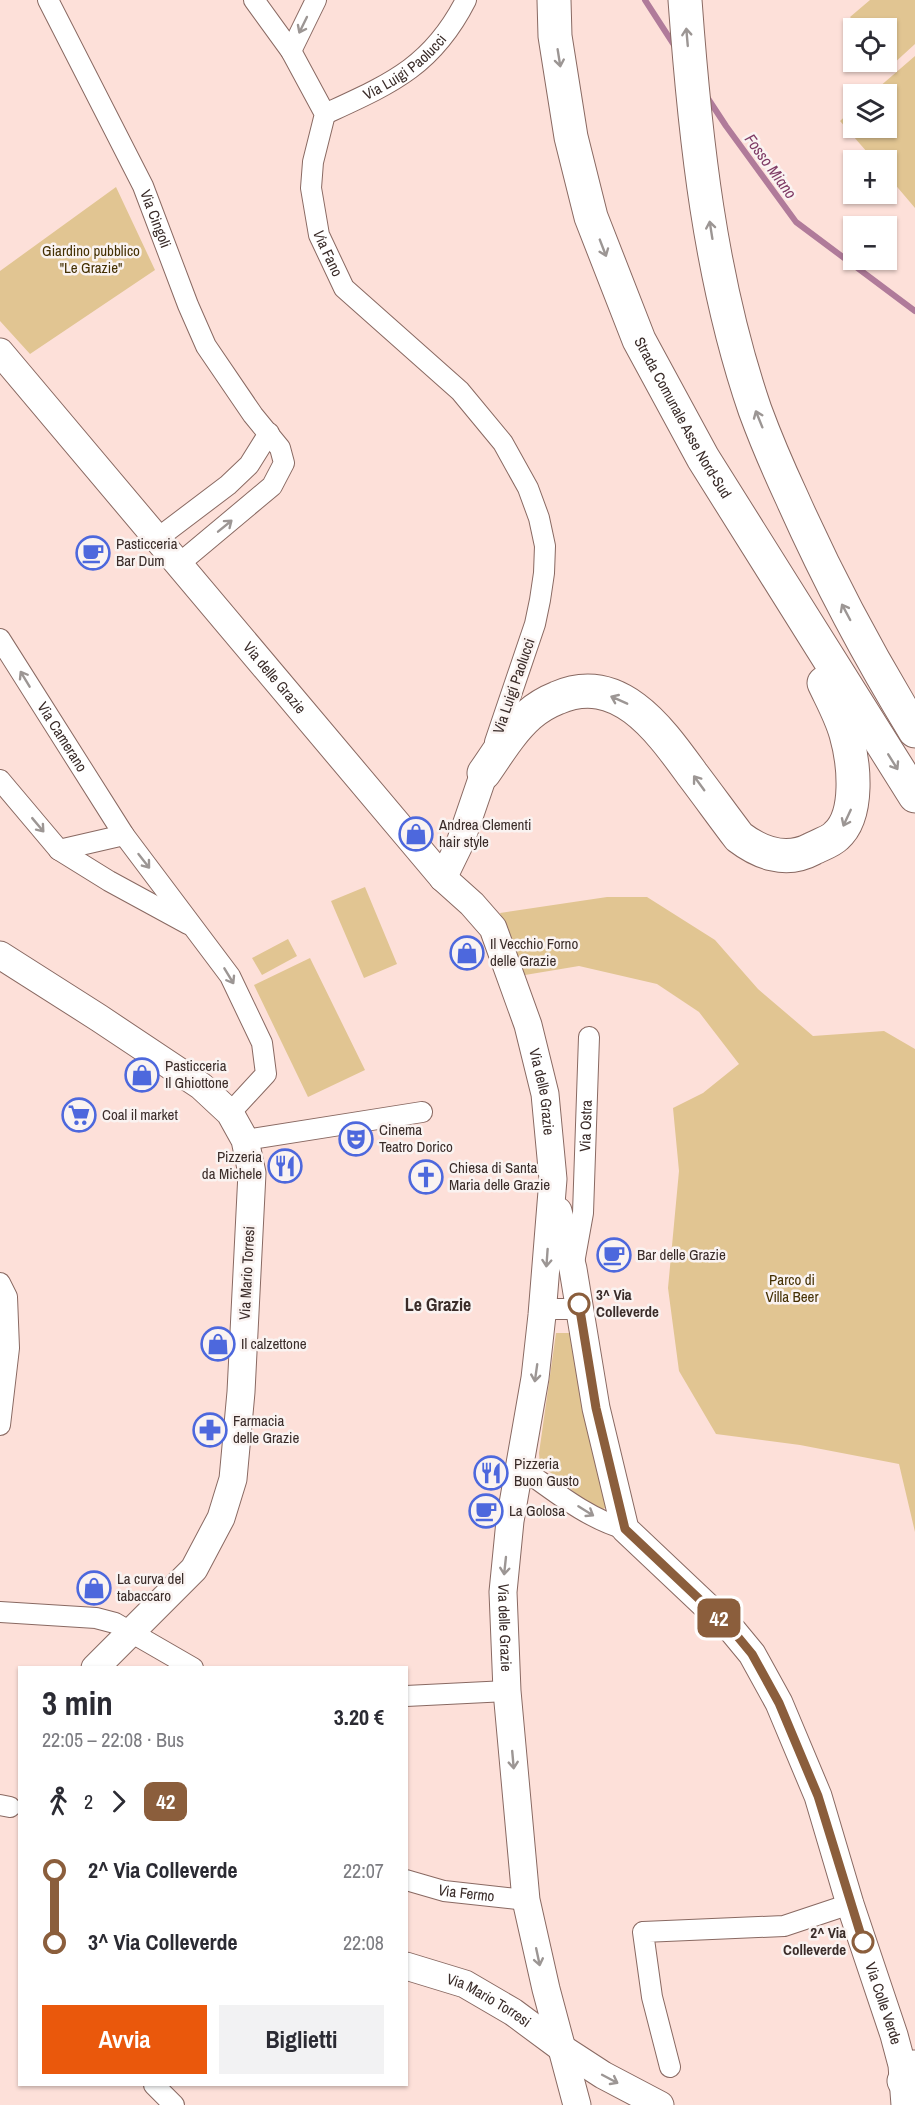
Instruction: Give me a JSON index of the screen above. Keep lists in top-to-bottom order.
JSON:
{
  "streets": {
    "highway": ["Strada Comunale Asse Nord-Sud"],
    "street": [
      "Via Luigi Paolucci",
      "Via Cingoli",
      "Via Fano",
      "Via delle Grazie",
      "Via Camerano",
      "Via Ostra",
      "Via Mario Torresi",
      "Via Fermo",
      "Via Colle Verde"
    ]
  },
  "crossings": [
    ["Via Luigi Paolucci", "Via Fano"],
    ["Via Luigi Paolucci", "Via delle Grazie"],
    ["Via Cingoli", "Via delle Grazie"],
    ["Via delle Grazie", "Via Mario Torresi"],
    ["Via delle Grazie", "Via Fermo"],
    ["Via delle Grazie", "Via Colle Verde"],
    ["Via Camerano", "Via Mario Torresi"]
  ],
  "districts": ["Le Grazie"],
  "water": ["Fosso Miano"],
  "parks": ["Giardino pubblico \"Le Grazie\"", "Parco di Villa Beer"],
  "places": {
    "cafe": ["Pasticceria Bar Dum", "Bar delle Grazie", "La Golosa"],
    "shop": [
      "Andrea Clementi hair style",
      "Il Vecchio Forno delle Grazie",
      "Pasticceria Il Ghiottone",
      "Il calzettone",
      "La curva del tabaccaro"
    ],
    "supermarket": ["Coal il market"],
    "theatre": ["Cinema Teatro Dorico"],
    "restaurant": ["Pizzeria da Michele", "Pizzeria Buon Gusto"],
    "church": ["Chiesa di Santa Maria delle Grazie"],
    "other": ["3^ Via Colleverde", "2^ Via Colleverde"],
    "pharmacy": ["Farmacia delle Grazie"]
  },
  "lines": ["bus line 42"],
  "page": {
    "on_map": "42",
    "map_buttons": ["+", "−"],
    "heading": ["3 min", "22:05 – 22:08 · Bus", "3.20 €"],
    "legs": ["2", "42"],
    "list": [
      {
        "name": "2^ Via Colleverde",
        "value": "22:07"
      },
      {
        "name": "3^ Via Colleverde",
        "value": "22:08"
      }
    ],
    "buttons": ["Avvia", "Biglietti"]
  }
}
